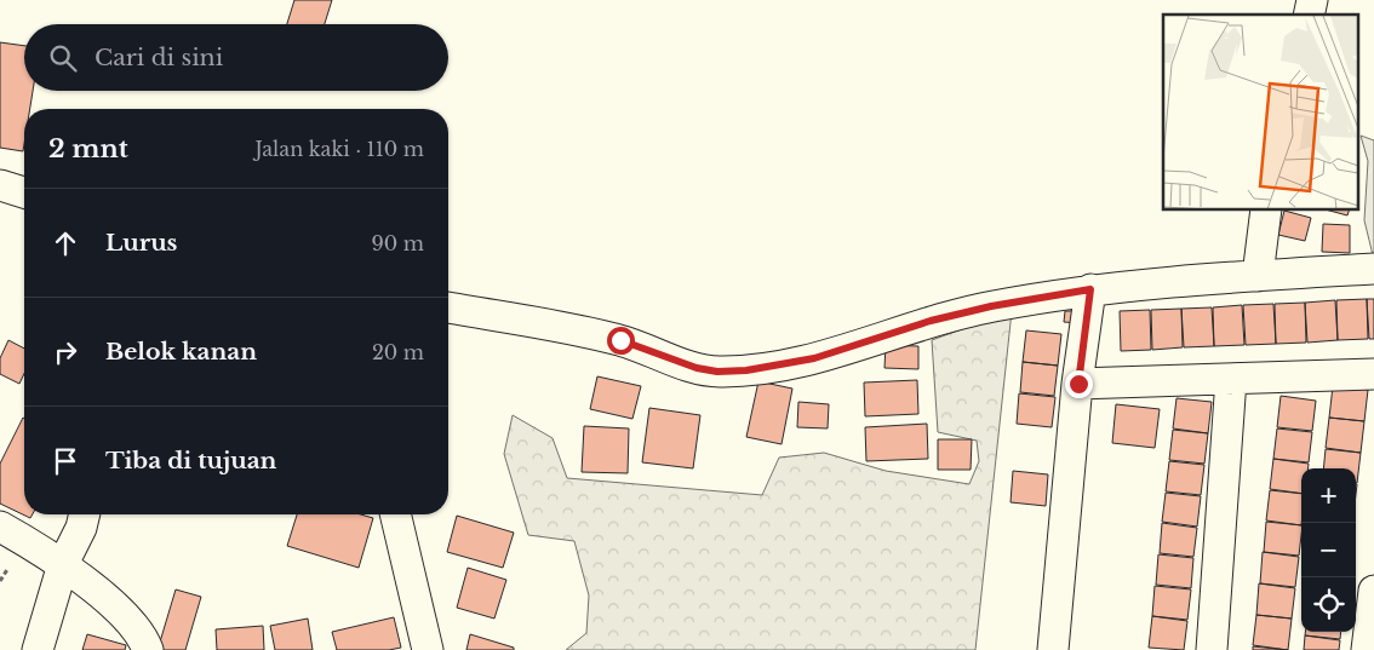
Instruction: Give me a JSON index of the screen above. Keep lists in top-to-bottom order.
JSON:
{
  "page": {
    "search": "Cari di sini",
    "heading": ["2 mnt", "Jalan kaki · 110 m"],
    "list": [
      ["Lurus", "90 m"],
      ["Belok kanan", "20 m"],
      "Tiba di tujuan"
    ],
    "map_buttons": ["+", "−"]
  }
}
